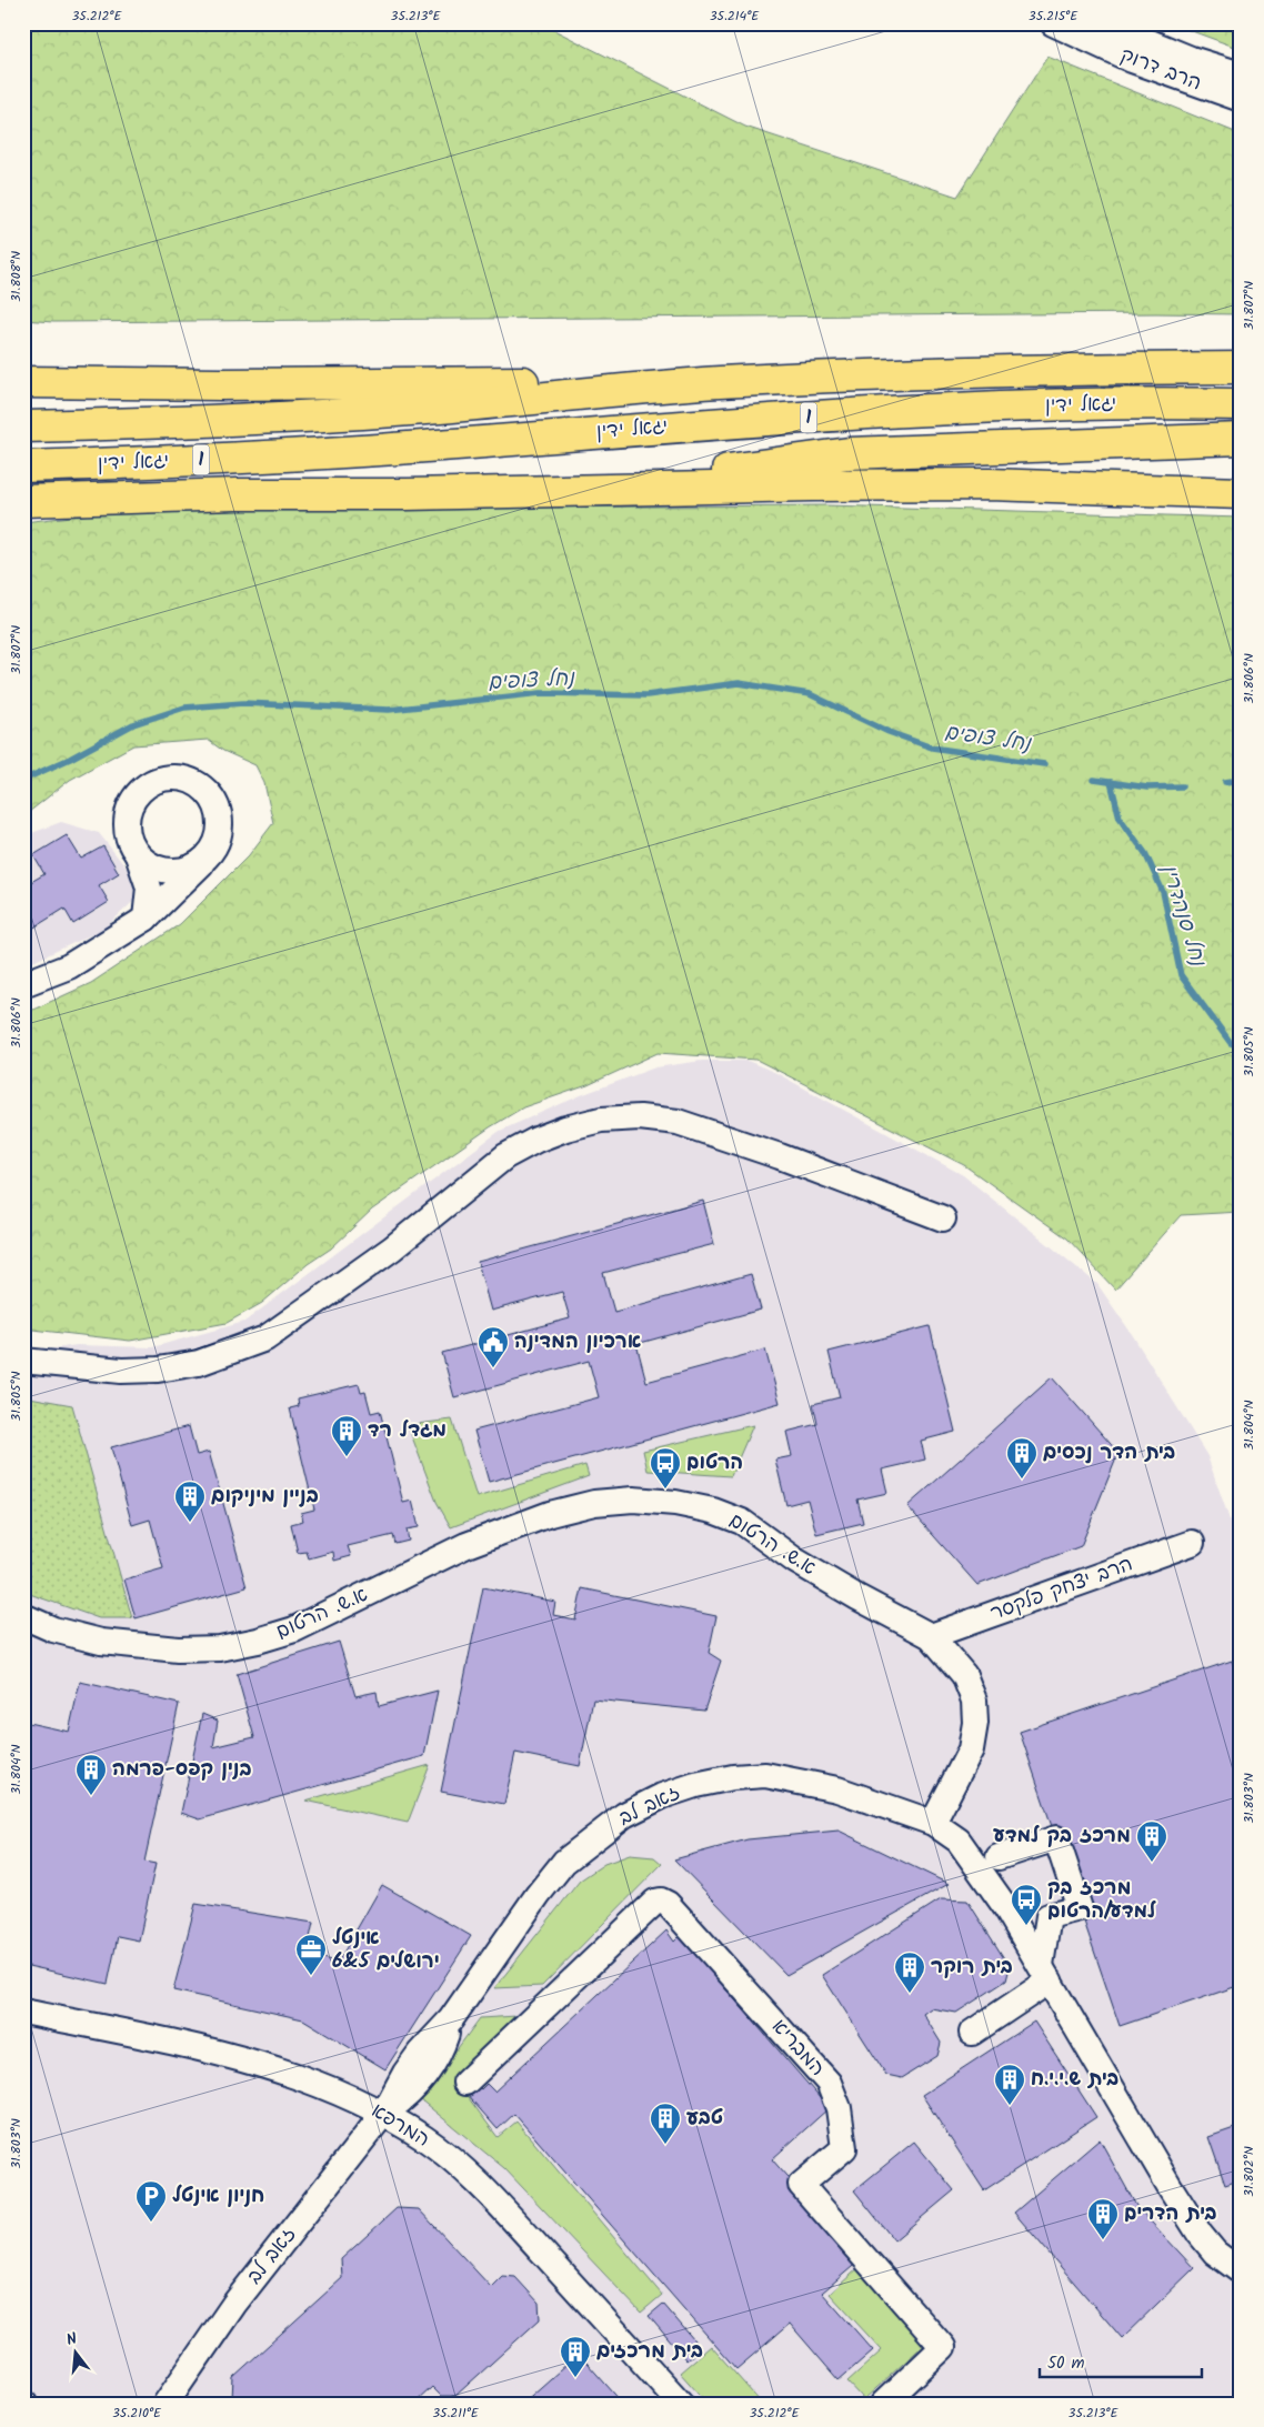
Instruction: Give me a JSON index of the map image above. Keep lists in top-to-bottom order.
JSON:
{
  "streets": {
    "highway": ["יגאל ידין", "1"],
    "street": [
      "הרב דרוק",
      "א.ש. הרטום",
      "הרב יצחק פלקסר",
      "זאב לב",
      "המבריא",
      "המרפא"
    ]
  },
  "crossings": [
    ["א.ש. הרטום", "הרב יצחק פלקסר"],
    ["א.ש. הרטום", "זאב לב"],
    ["זאב לב", "המרפא"]
  ],
  "water": ["נחל צופים", "נחל סנהדרין"],
  "places": {
    "public building": ["ארכיון המדינה"],
    "building": [
      "מגדל רד",
      "בית הדר נכסים",
      "בניין מיניקום",
      "בנין קפס-פרמה",
      "מרכז בק למדע",
      "בית רוקר",
      "בית ש.י.י.ח",
      "טבע",
      "בית הדרים",
      "בית מרכזים"
    ],
    "bus stop": ["הרטום", "מרכז בק למדע/הרטום"],
    "office": ["אינטל ירושלים 5&6"],
    "parking": ["חניון אינטל"]
  },
  "scale_bar": "50 m",
  "north": "top",
  "coordinates": [
    "35.212°E",
    "35.213°E",
    "35.214°E",
    "35.215°E",
    "31.808°N",
    "31.807°N",
    "31.806°N",
    "31.805°N",
    "31.804°N",
    "31.803°N",
    "31.802°N",
    "35.210°E",
    "35.211°E"
  ]
}
